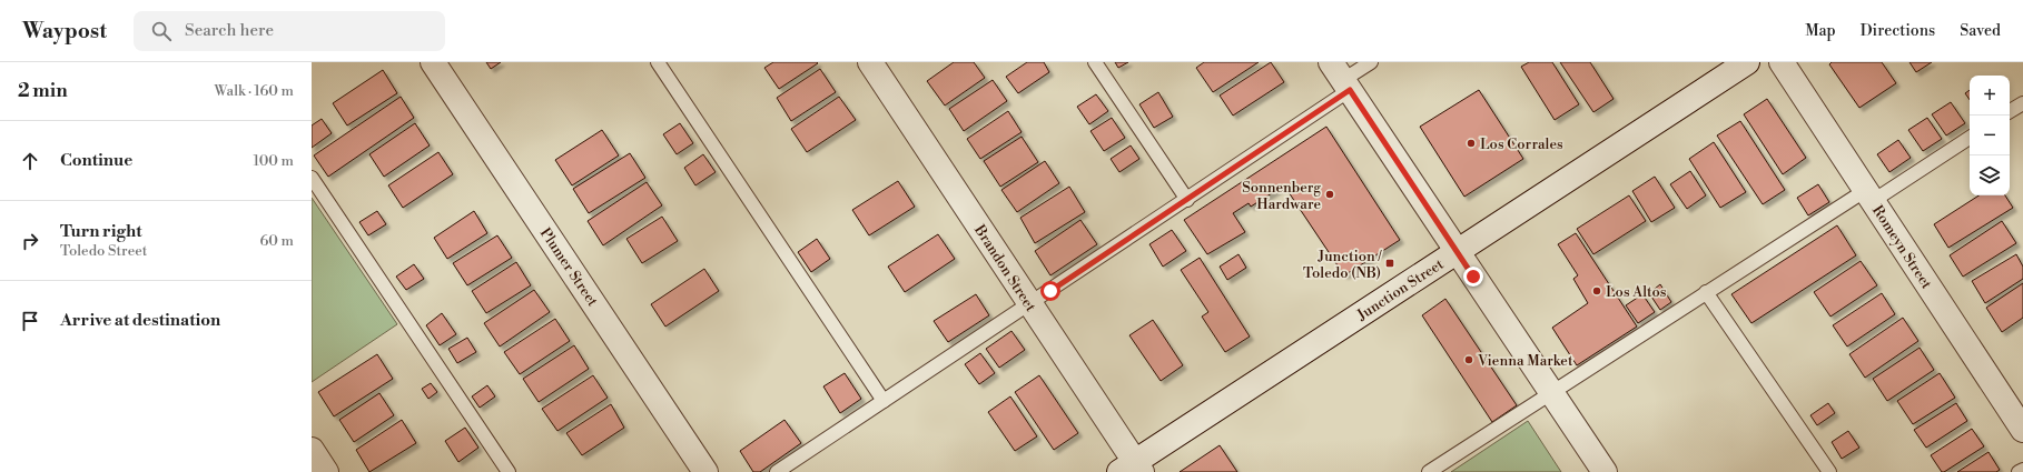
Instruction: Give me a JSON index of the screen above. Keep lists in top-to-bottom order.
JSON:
{
  "streets": {
    "street": [
      "Romeyn Street",
      "Plumer Street",
      "Brandon Street",
      "Junction Street"
    ]
  },
  "crossings": [
    ["Brandon Street", "Junction Street"]
  ],
  "places": {
    "other": [
      "Los Corrales",
      "Sonnenberg Hardware",
      "Los Altos",
      "Vienna Market"
    ],
    "transit": ["Junction / Toledo (NB)"]
  },
  "page": {
    "header": "Waypost",
    "search": "Search here",
    "nav": ["Map", "Directions", "Saved"],
    "heading": ["2 min", "Walk · 160 m"],
    "map_buttons": ["+", "−"],
    "list": [
      ["Continue", "100 m"],
      ["Turn right", "Toledo Street", "60 m"],
      "Arrive at destination"
    ]
  }
}
